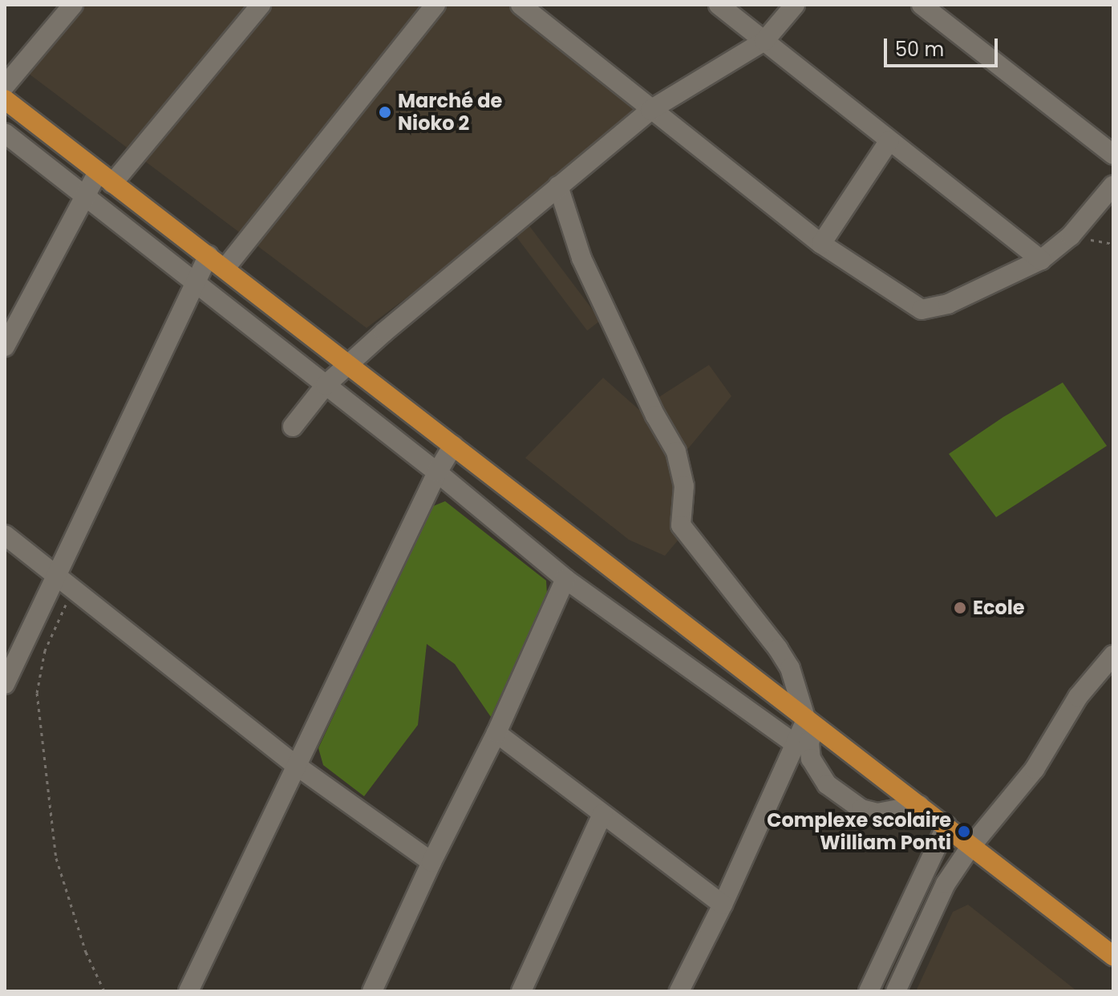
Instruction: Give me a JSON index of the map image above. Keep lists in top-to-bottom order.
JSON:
{
  "places": ["Marché de Nioko 2", "Ecole", "Complexe scolaire William Ponti"],
  "scale_bar": "50 m"
}
